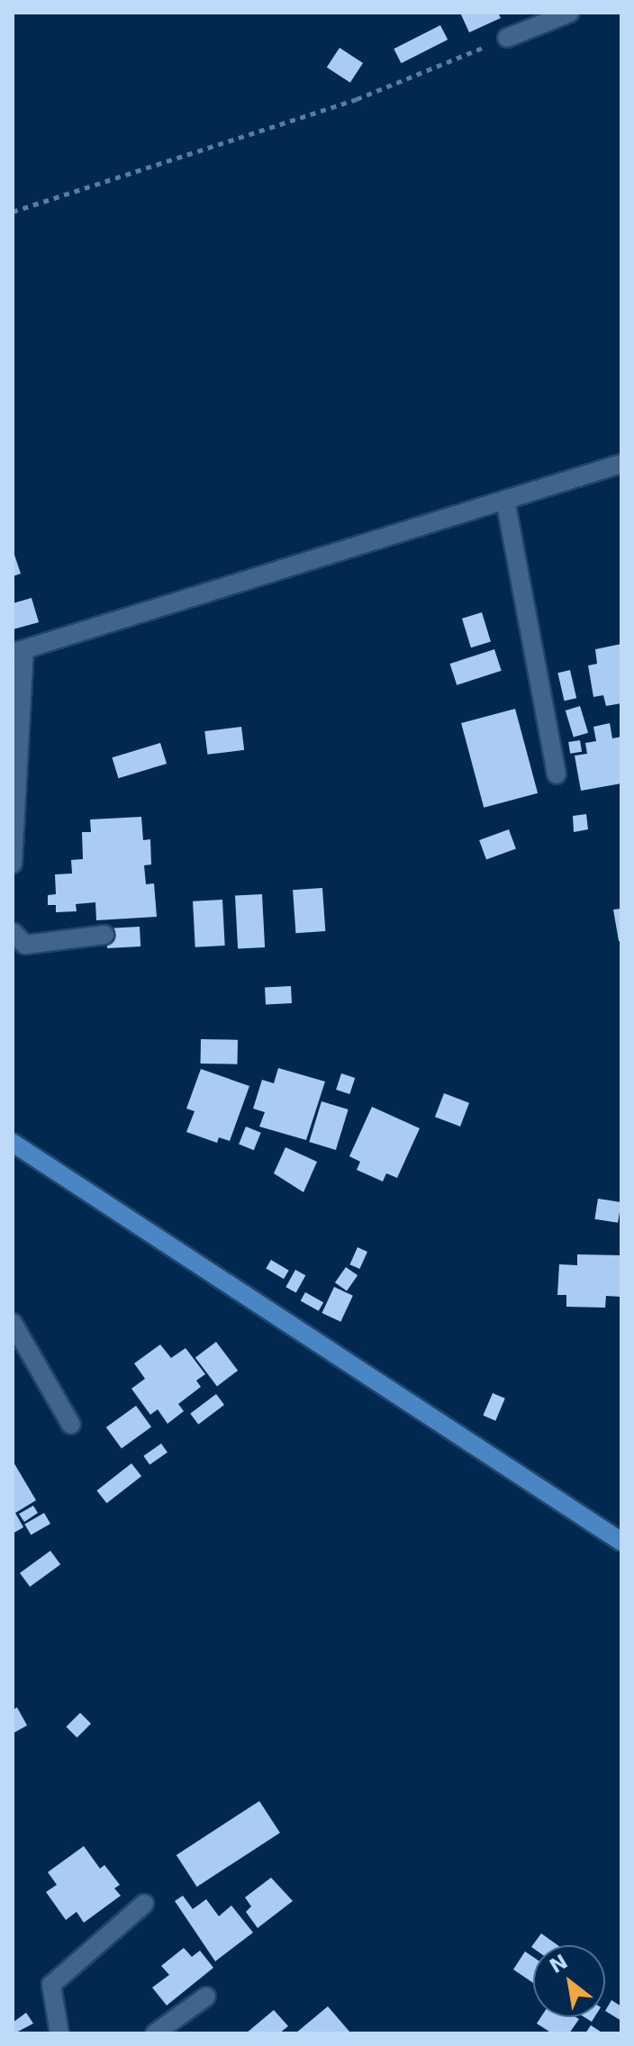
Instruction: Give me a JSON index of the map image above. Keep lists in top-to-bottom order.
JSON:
{
  "north": "top left"
}
